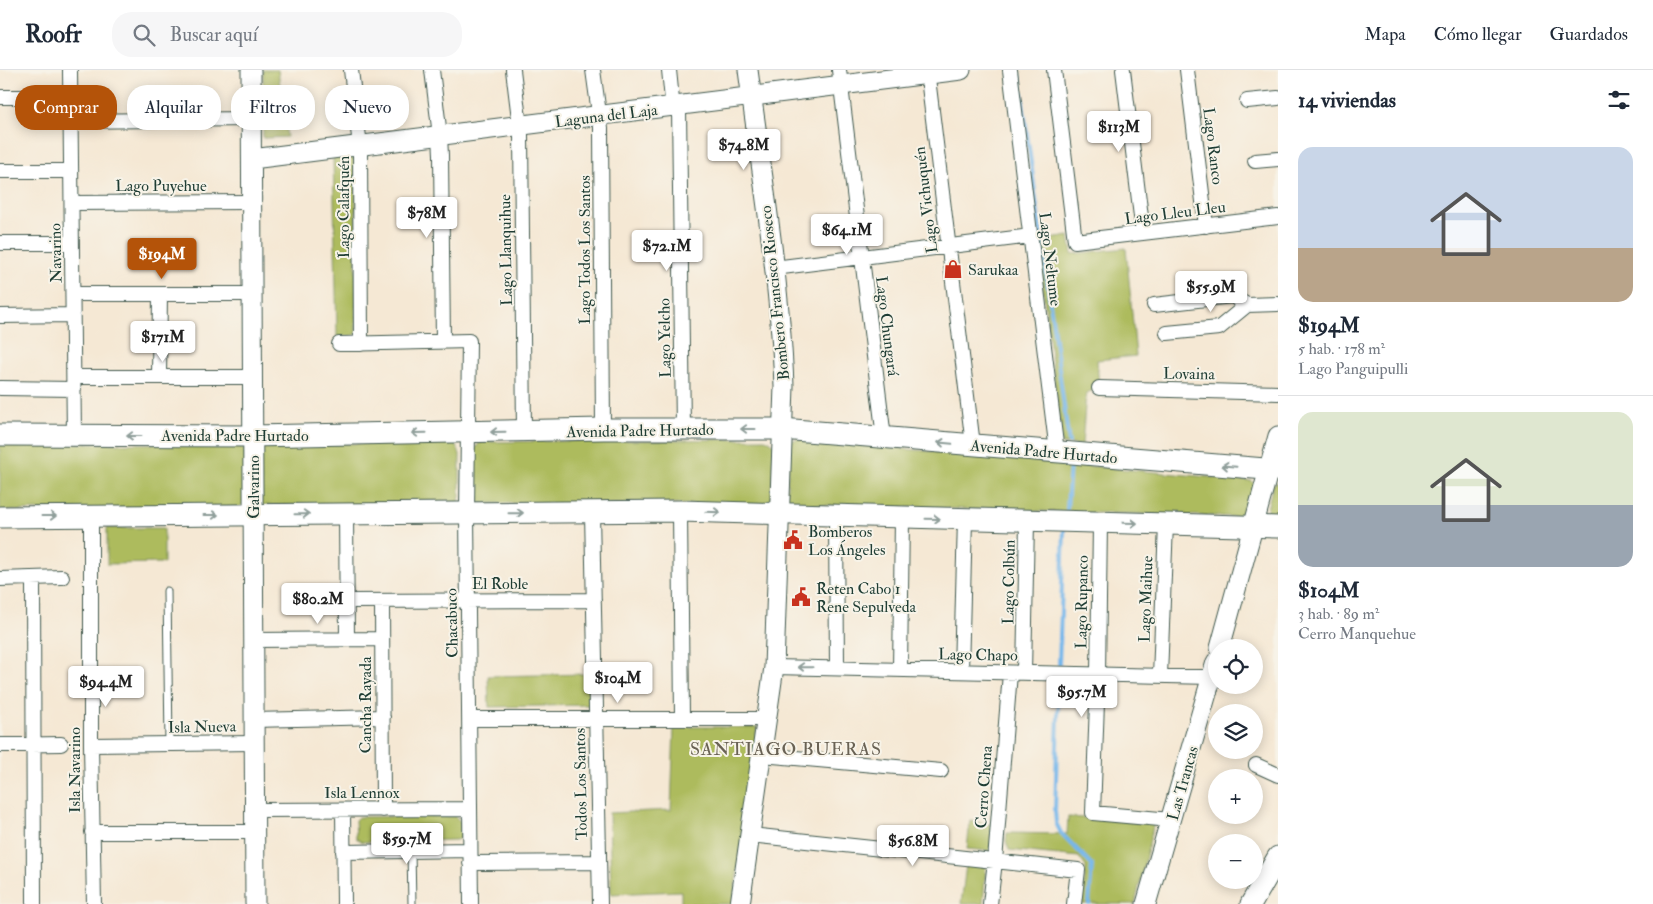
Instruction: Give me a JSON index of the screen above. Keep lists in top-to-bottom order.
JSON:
{
  "streets": {
    "main road": ["Avenida Padre Hurtado"],
    "street": [
      "Laguna del Laja",
      "Lago Ranco",
      "Lago Puyehue",
      "Lago Vichuquén",
      "Lago Calafquén",
      "Lago Lleu Lleu",
      "Lago Llanquihue",
      "Lago Todos Los Santos",
      "Navarino",
      "Lago Neltume",
      "Bombero Francisco Rioseco",
      "Lago Chungará",
      "Lago Yelcho",
      "Lovaina",
      "Galvarino",
      "Lago Colbún",
      "El Roble",
      "Lago Maihue",
      "Lago Rupanco",
      "Chacabuco",
      "Lago Chapo",
      "Cancha Rayada",
      "Isla Nueva",
      "Isla Navarino",
      "Las Trancas",
      "Todos Los Santos",
      "Cerro Chena",
      "Isla Lennox"
    ]
  },
  "crossings": [
    ["Laguna del Laja", "Lago Vichuquén"],
    ["Laguna del Laja", "Lago Calafquén"],
    ["Laguna del Laja", "Lago Llanquihue"],
    ["Laguna del Laja", "Lago Todos Los Santos"],
    ["Laguna del Laja", "Bombero Francisco Rioseco"],
    ["Laguna del Laja", "Lago Chungará"],
    ["Laguna del Laja", "Lago Yelcho"],
    ["Laguna del Laja", "Galvarino"],
    ["Lago Ranco", "Lago Lleu Lleu"],
    ["Lago Puyehue", "Navarino"],
    ["Lago Puyehue", "Galvarino"],
    ["Lago Vichuquén", "Avenida Padre Hurtado"],
    ["Lago Llanquihue", "Avenida Padre Hurtado"],
    ["Lago Todos Los Santos", "Avenida Padre Hurtado"],
    ["Navarino", "Avenida Padre Hurtado"],
    ["Lago Neltume", "Avenida Padre Hurtado"],
    ["Bombero Francisco Rioseco", "Avenida Padre Hurtado"],
    ["Bombero Francisco Rioseco", "Lago Chapo"],
    ["Lago Chungará", "Avenida Padre Hurtado"],
    ["Lago Yelcho", "Avenida Padre Hurtado"],
    ["Avenida Padre Hurtado", "Galvarino"],
    ["Avenida Padre Hurtado", "Chacabuco"],
    ["Galvarino", "Isla Nueva"],
    ["Galvarino", "Isla Lennox"],
    ["Lago Colbún", "Lago Chapo"],
    ["El Roble", "Chacabuco"],
    ["El Roble", "Cancha Rayada"],
    ["El Roble", "Todos Los Santos"],
    ["Lago Maihue", "Lago Chapo"],
    ["Lago Rupanco", "Lago Chapo"],
    ["Lago Rupanco", "Las Trancas"],
    ["Chacabuco", "Isla Lennox"],
    ["Lago Chapo", "Cerro Chena"],
    ["Cancha Rayada", "Isla Lennox"],
    ["Isla Nueva", "Isla Navarino"]
  ],
  "districts": ["SANTIAGO BUERAS"],
  "places": {
    "shop": ["Sarukaa"],
    "public building": ["Bomberos Los Ángeles", "Reten Cabo 1 Rene Sepulveda"]
  },
  "page": {
    "header": "Roofr",
    "search": "Buscar aquí",
    "nav": ["Mapa", "Cómo llegar", "Guardados"],
    "heading": "14 viviendas",
    "chip": [
      "Comprar",
      "Alquilar",
      "Filtros",
      "Nuevo"
    ],
    "price": [
      "$113M",
      "$74.8M",
      "$78M",
      "$64.1M",
      "$72.1M",
      "$194M",
      "$55.9M",
      "$171M",
      "$80.2M",
      "$104M",
      "$94.4M",
      "$95.7M",
      "$59.7M",
      "$56.8M"
    ],
    "list": [
      {
        "name": "$194M",
        "note": "5 hab. · 178 m² · Lago Panguipulli"
      },
      {
        "name": "$104M",
        "note": "3 hab. · 89 m² · Cerro Manquehue"
      }
    ],
    "map_buttons": ["+", "−"]
  }
}
